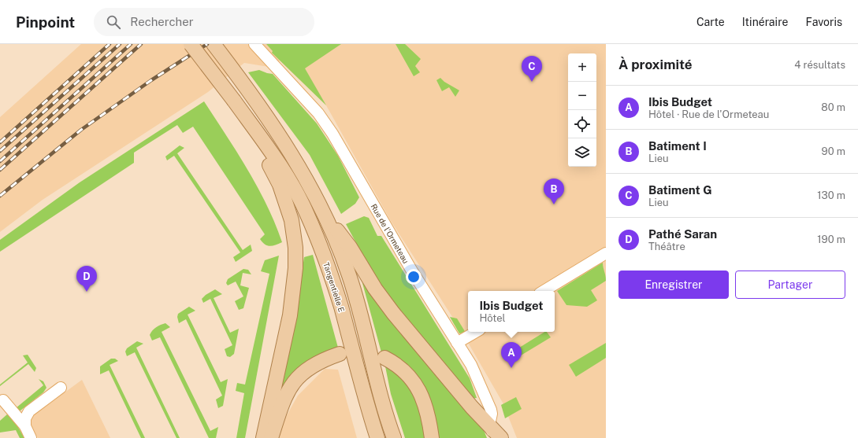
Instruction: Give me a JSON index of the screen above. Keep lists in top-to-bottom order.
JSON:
{
  "streets": {
    "main road": ["Tangentielle E"],
    "street": ["Rue de l'Ormeteau"]
  },
  "page": {
    "header": "Pinpoint",
    "search": "Rechercher",
    "nav": ["Carte", "Itinéraire", "Favoris"],
    "heading": ["À proximité", "4 résultats"],
    "map_buttons": ["+", "−"],
    "pins": [
      "C",
      "B",
      "D",
      "A"
    ],
    "list": [
      {
        "mark": "A",
        "name": "Ibis Budget",
        "note": "Hôtel · Rue de l'Ormeteau",
        "value": "80 m"
      },
      {
        "mark": "B",
        "name": "Batiment I",
        "note": "Lieu",
        "value": "90 m"
      },
      {
        "mark": "C",
        "name": "Batiment G",
        "note": "Lieu",
        "value": "130 m"
      },
      {
        "mark": "D",
        "name": "Pathé Saran",
        "note": "Théâtre",
        "value": "190 m"
      }
    ],
    "buttons": ["Enregistrer", "Partager"],
    "popup": ["Ibis Budget", "Hôtel"]
  }
}
